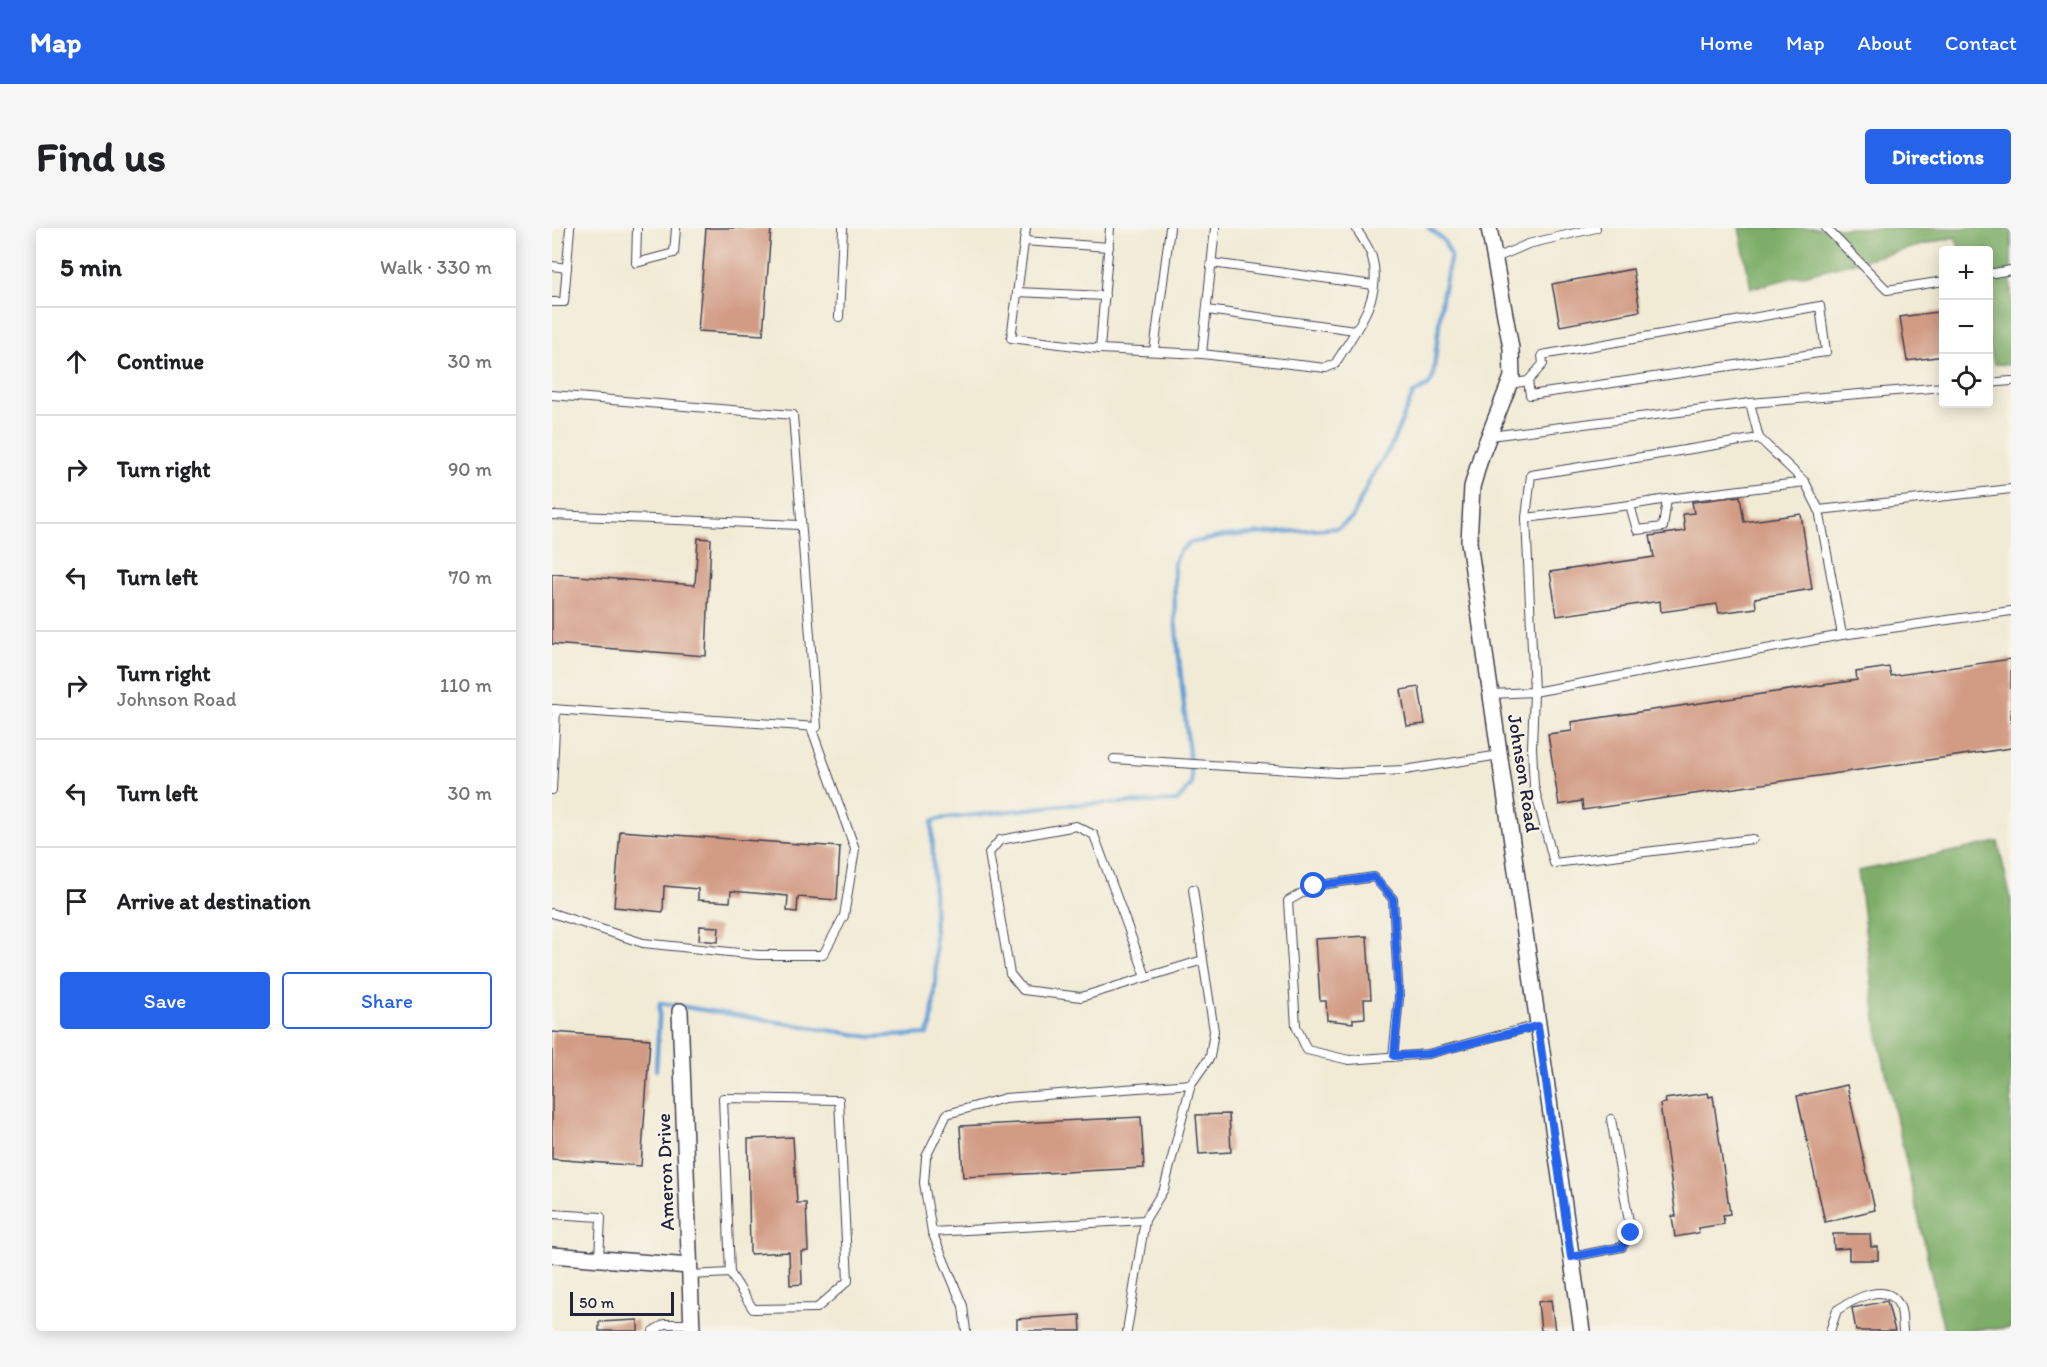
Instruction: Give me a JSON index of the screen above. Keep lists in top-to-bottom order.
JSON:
{
  "streets": {
    "street": ["Johnson Road", "Ameron Drive"]
  },
  "scale_bar": "50 m",
  "page": {
    "header": "Map",
    "nav": [
      "Home",
      "Map",
      "About",
      "Contact"
    ],
    "buttons": [
      "Directions",
      ["Save", "Share"]
    ],
    "title": "Find us",
    "heading": ["5 min", "Walk · 330 m"],
    "map_buttons": ["+", "−"],
    "list": [
      ["Continue", "30 m"],
      ["Turn right", "90 m"],
      ["Turn left", "70 m"],
      ["Turn right", "Johnson Road", "110 m"],
      ["Turn left", "30 m"],
      "Arrive at destination"
    ],
    "scale": "50 m"
  }
}
